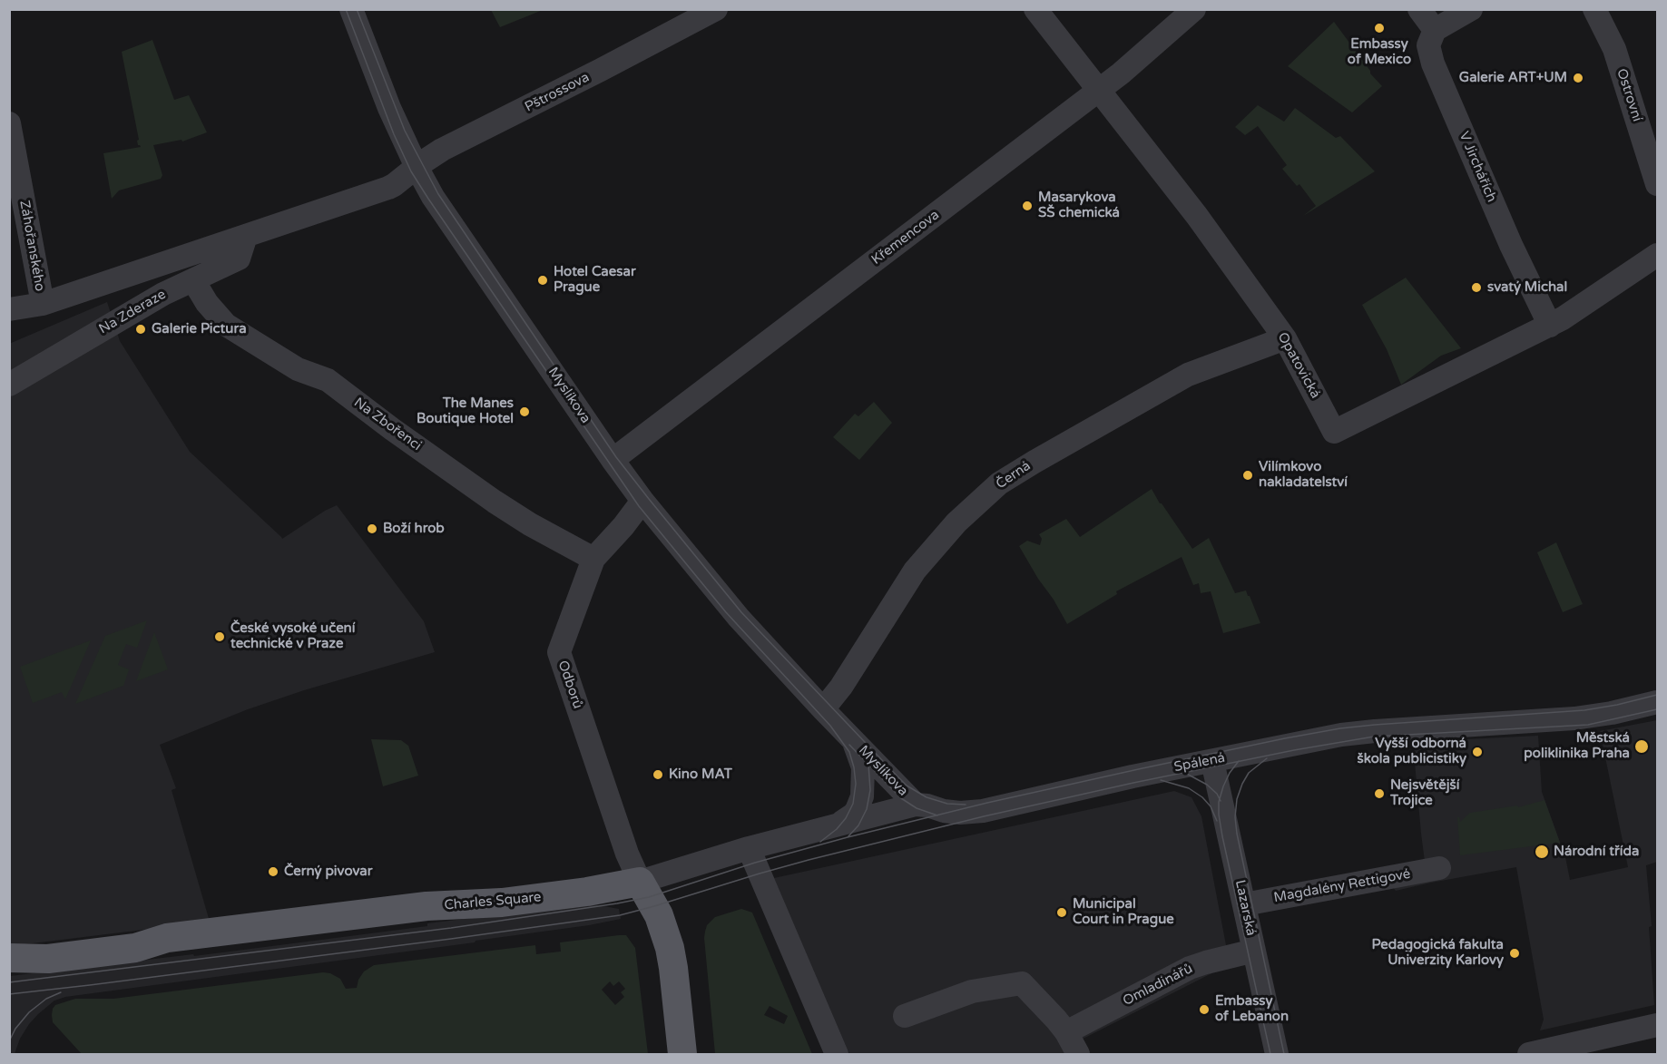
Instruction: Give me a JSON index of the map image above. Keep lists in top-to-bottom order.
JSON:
{
  "streets": {
    "main road": ["Charles Square"],
    "street": [
      "Pštrossova",
      "Ostrovní",
      "V Jirchářích",
      "Křemencova",
      "Záhořanského",
      "Na Zderaze",
      "Opatovická",
      "Myslíkova",
      "Na Zbořenci",
      "Černá",
      "Odborů",
      "Spálená",
      "Magdalény Rettigové",
      "Lazarská",
      "Omladinářů"
    ]
  },
  "crossings": [
    ["Pštrossova", "Myslíkova"],
    ["V Jirchářích", "Opatovická"],
    ["Křemencova", "Opatovická"],
    ["Křemencova", "Myslíkova"],
    ["Na Zderaze", "Na Zbořenci"],
    ["Opatovická", "Černá"],
    ["Myslíkova", "Černá"],
    ["Myslíkova", "Odborů"],
    ["Myslíkova", "Spálená"],
    ["Na Zbořenci", "Odborů"],
    ["Odborů", "Charles Square"],
    ["Spálená", "Charles Square"],
    ["Spálená", "Lazarská"],
    ["Magdalény Rettigové", "Lazarská"],
    ["Lazarská", "Omladinářů"]
  ],
  "places": [
    "Embassy of Mexico",
    "Galerie ART+UM",
    "Masarykova SŠ chemická",
    "Hotel Caesar Prague",
    "svatý Michal",
    "Galerie Pictura",
    "The Manes Boutique Hotel",
    "Vilímkovo nakladatelství",
    "Boží hrob",
    "České vysoké učení technické v Praze",
    "Městská poliklinika Praha",
    "Vyšší odborná škola publicistiky",
    "Kino MAT",
    "Nejsvětější Trojice",
    "Národní třída",
    "Černý pivovar",
    "Municipal Court in Prague",
    "Pedagogická fakulta Univerzity Karlovy",
    "Embassy of Lebanon"
  ]
}
